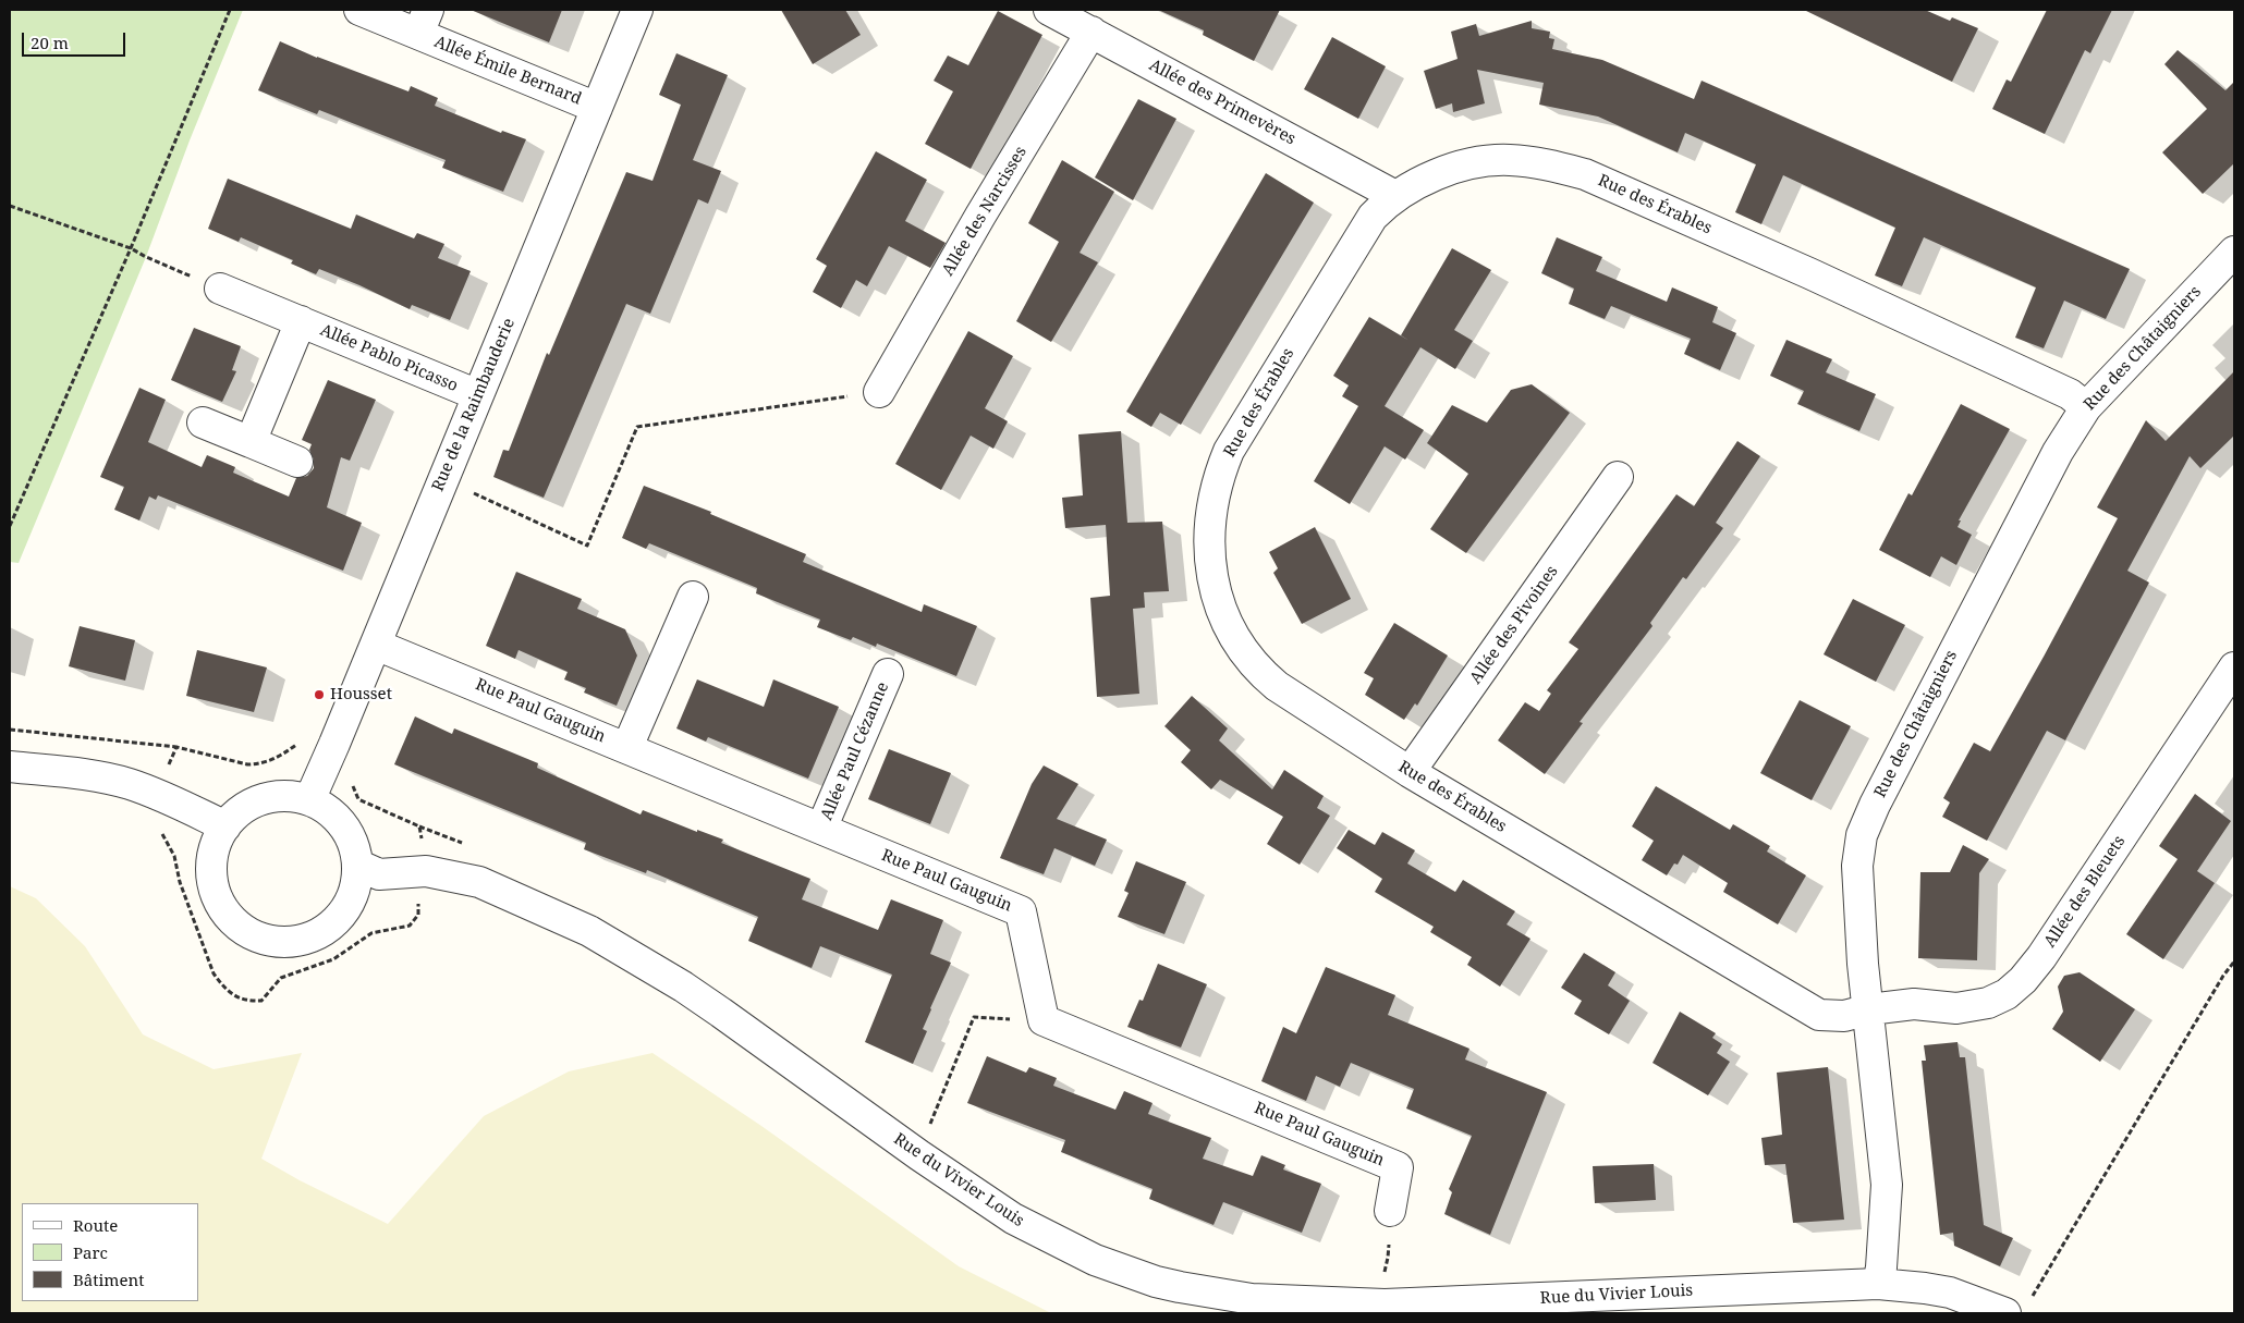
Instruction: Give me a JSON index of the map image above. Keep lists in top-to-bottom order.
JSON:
{
  "streets": {
    "street": [
      "Allée Émile Bernard",
      "Allée des Primevères",
      "Rue des Érables",
      "Allée des Narcisses",
      "Rue des Châtaigniers",
      "Allée Pablo Picasso",
      "Rue de la Raimbauderie",
      "Allée des Pivoines",
      "Rue Paul Gauguin",
      "Allée Paul Cézanne",
      "Allée des Bleuets",
      "Rue du Vivier Louis"
    ]
  },
  "crossings": [
    ["Allée Émile Bernard", "Rue de la Raimbauderie"],
    ["Allée des Primevères", "Rue des Érables"],
    ["Allée des Primevères", "Allée des Narcisses"],
    ["Rue des Érables", "Rue des Châtaigniers"],
    ["Rue des Érables", "Allée des Pivoines"],
    ["Rue des Érables", "Allée des Bleuets"],
    ["Rue des Châtaigniers", "Allée des Bleuets"],
    ["Rue des Châtaigniers", "Rue du Vivier Louis"],
    ["Allée Pablo Picasso", "Rue de la Raimbauderie"],
    ["Rue de la Raimbauderie", "Rue Paul Gauguin"],
    ["Rue de la Raimbauderie", "Rue du Vivier Louis"],
    ["Rue Paul Gauguin", "Allée Paul Cézanne"]
  ],
  "places": ["Housset"],
  "legend": ["Route", "Parc", "Bâtiment"],
  "scale_bar": "20 m"
}
